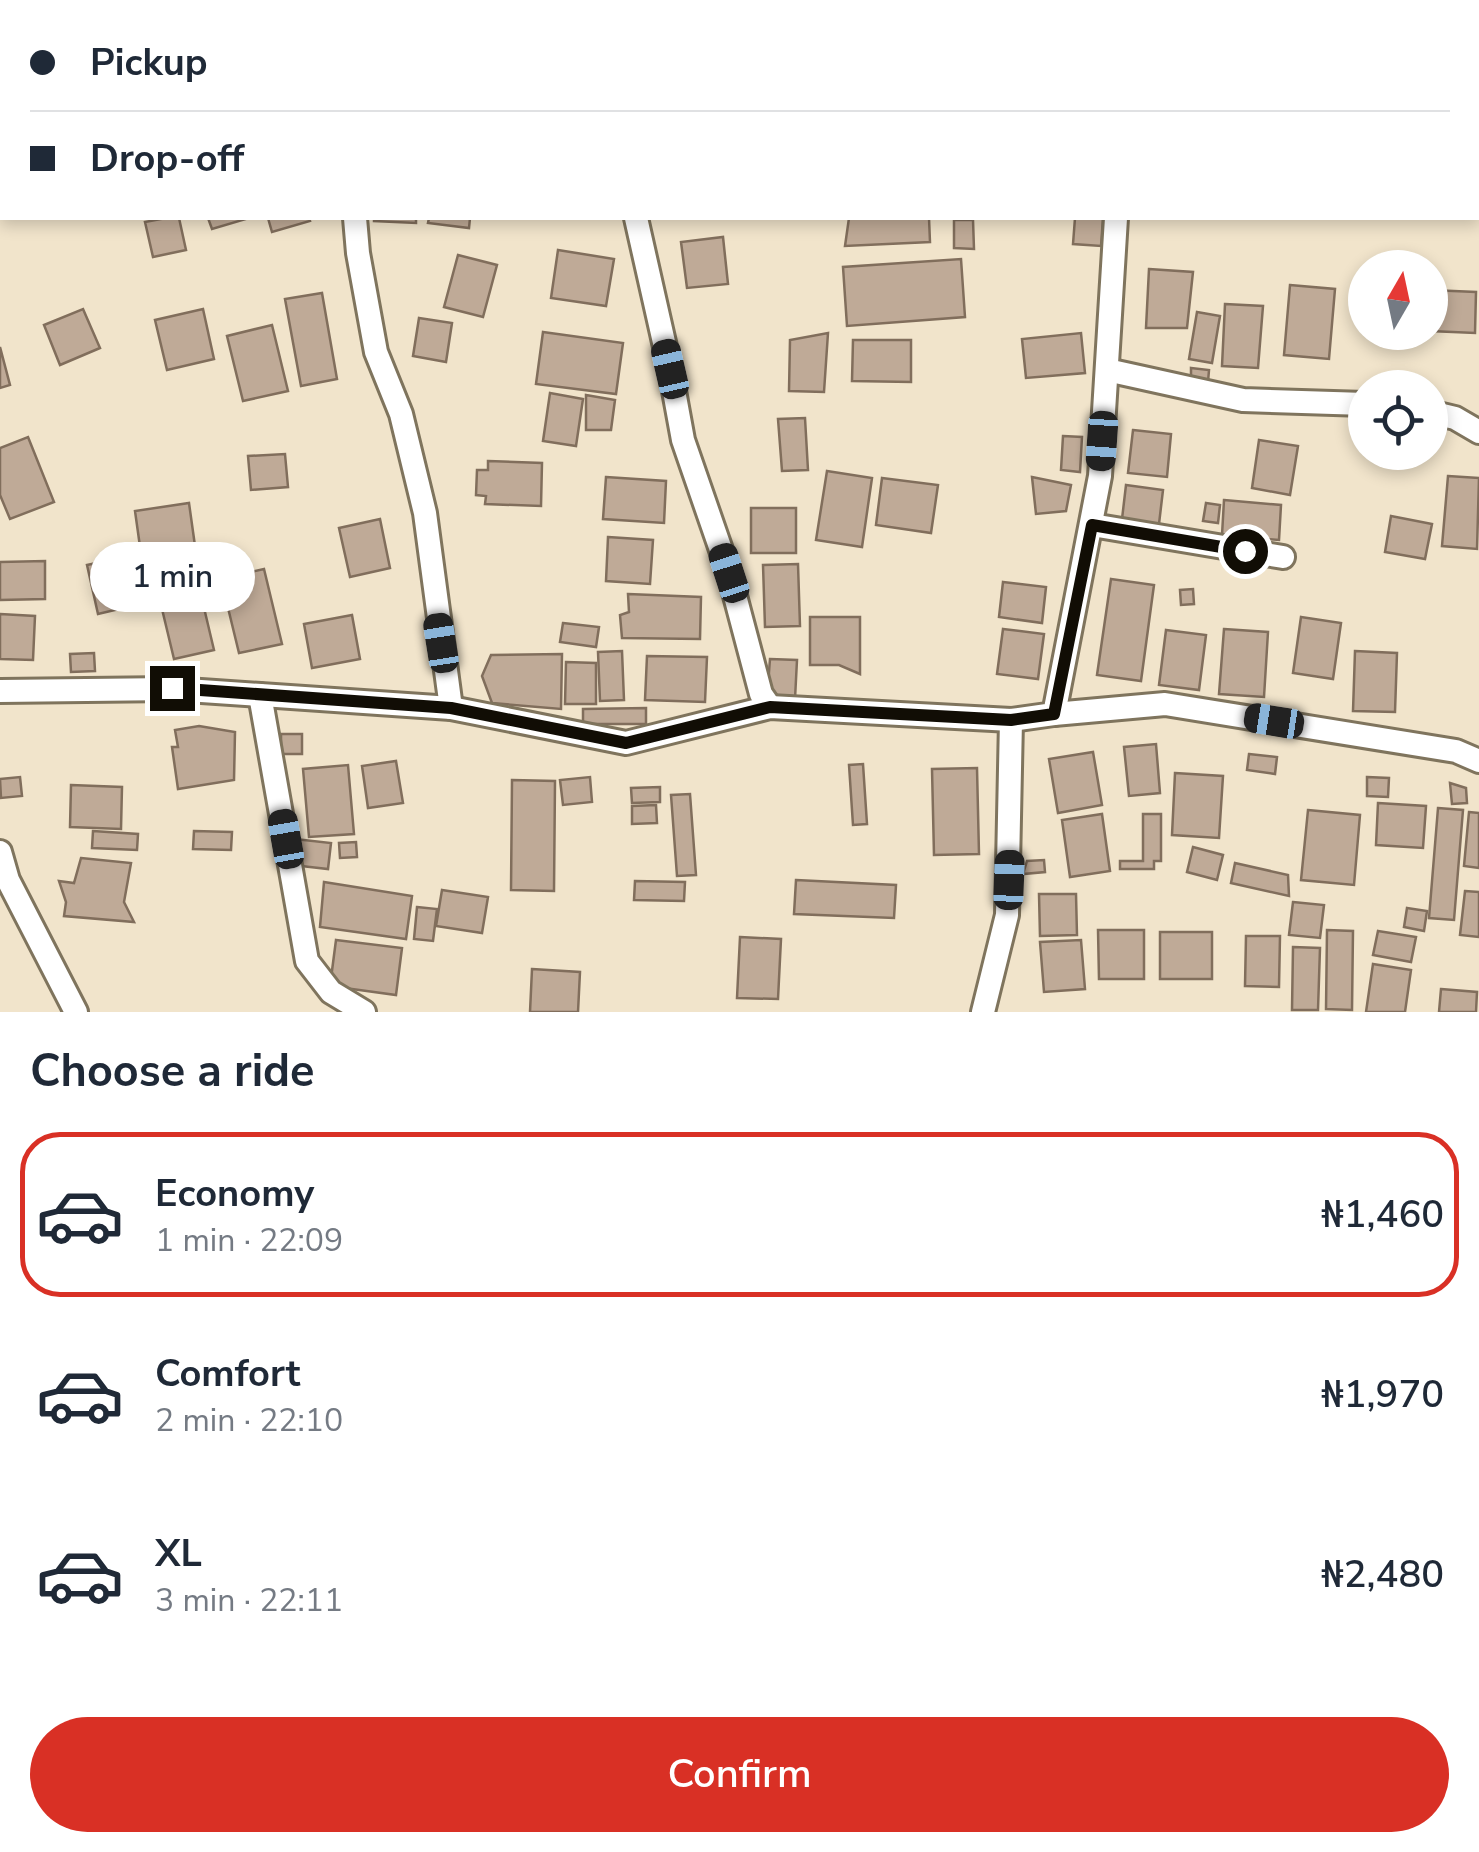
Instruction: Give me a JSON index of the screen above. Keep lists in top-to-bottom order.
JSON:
{
  "north": "top",
  "page": {
    "banner": ["Pickup", "Drop-off"],
    "bubble": "1 min",
    "heading": "Choose a ride",
    "list": [
      {
        "name": "Economy",
        "note": "1 min · 22:09",
        "value": "₦1,460"
      },
      {
        "name": "Comfort",
        "note": "2 min · 22:10",
        "value": "₦1,970"
      },
      {
        "name": "XL",
        "note": "3 min · 22:11",
        "value": "₦2,480"
      }
    ],
    "buttons": "Confirm"
  }
}
